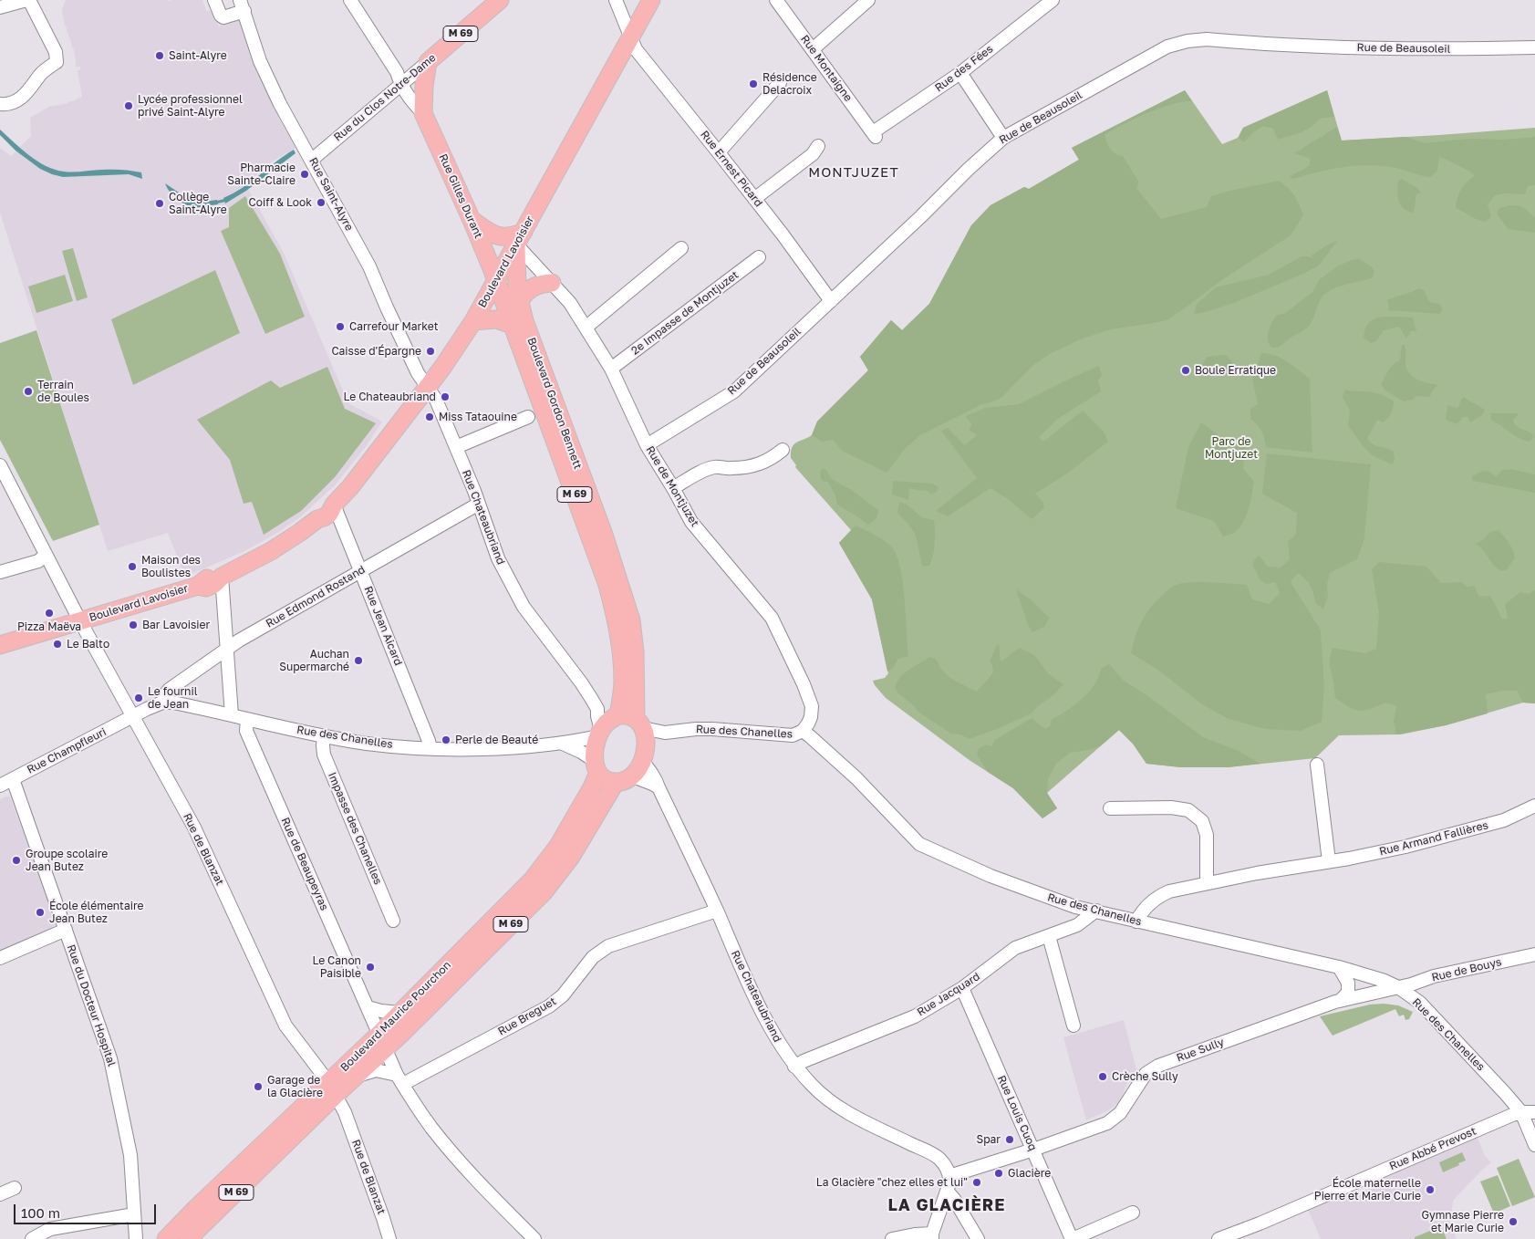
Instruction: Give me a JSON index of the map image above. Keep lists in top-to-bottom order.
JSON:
{
  "streets": {
    "main road": [
      "M 69",
      "Rue du Clos Notre-Dame",
      "Rue Gilles Durant",
      "Boulevard Lavoisier",
      "Boulevard Gordon Bennett",
      "Boulevard Maurice Pourchon"
    ],
    "street": [
      "Rue de Beausoleil",
      "Rue Montaigne",
      "Rue des Fées",
      "Rue Ernest Picard",
      "Rue Saint-Alyre",
      "2e Impasse de Montjuzet",
      "Rue de Montjuzet",
      "Rue Chateaubriand",
      "Rue Edmond Rostand",
      "Rue Jean Aicard",
      "Rue des Chanelles",
      "Rue Champfleuri",
      "Impasse des Chanelles",
      "Rue Armand Fallières",
      "Rue de Blanzat",
      "Rue de Beaupeyras",
      "Rue de Bouys",
      "Rue Jacquard",
      "Rue du Docteur Hospital",
      "Rue Breguet",
      "Rue Sully",
      "Rue Louis Cuoq",
      "Rue Abbé Prevost"
    ]
  },
  "crossings": [
    ["Rue de Beausoleil", "Rue Ernest Picard"],
    ["Rue de Beausoleil", "Rue de Montjuzet"],
    ["Rue Montaigne", "Rue des Fées"],
    ["Rue du Clos Notre-Dame", "Rue Saint-Alyre"],
    ["Rue du Clos Notre-Dame", "Rue Gilles Durant"],
    ["Rue Ernest Picard", "Boulevard Lavoisier"],
    ["Rue Saint-Alyre", "Boulevard Lavoisier"],
    ["Rue Saint-Alyre", "Rue Chateaubriand"],
    ["Rue Gilles Durant", "Boulevard Lavoisier"],
    ["Rue Gilles Durant", "Boulevard Gordon Bennett"],
    ["Boulevard Lavoisier", "Boulevard Gordon Bennett"],
    ["Boulevard Lavoisier", "Rue de Montjuzet"],
    ["Boulevard Lavoisier", "Rue Chateaubriand"],
    ["Boulevard Lavoisier", "Rue Jean Aicard"],
    ["Boulevard Lavoisier", "Rue de Blanzat"],
    ["2e Impasse de Montjuzet", "Rue de Montjuzet"],
    ["Boulevard Gordon Bennett", "Rue de Montjuzet"],
    ["Boulevard Gordon Bennett", "Rue Chateaubriand"],
    ["Boulevard Gordon Bennett", "Rue des Chanelles"],
    ["Boulevard Gordon Bennett", "Boulevard Maurice Pourchon"],
    ["Rue de Montjuzet", "Rue des Chanelles"],
    ["Rue Chateaubriand", "Rue Edmond Rostand"],
    ["Rue Chateaubriand", "Rue des Chanelles"],
    ["Rue Chateaubriand", "Rue Jacquard"],
    ["Rue Chateaubriand", "Boulevard Maurice Pourchon"],
    ["Rue Chateaubriand", "Rue Breguet"],
    ["Rue Chateaubriand", "Rue Sully"],
    ["Rue Edmond Rostand", "Rue Jean Aicard"],
    ["Rue Edmond Rostand", "Rue des Chanelles"],
    ["Rue Jean Aicard", "Rue des Chanelles"],
    ["Rue des Chanelles", "Impasse des Chanelles"],
    ["Rue des Chanelles", "Rue Armand Fallières"],
    ["Rue des Chanelles", "Rue de Beaupeyras"],
    ["Rue des Chanelles", "Rue de Bouys"],
    ["Rue des Chanelles", "Rue Jacquard"],
    ["Rue des Chanelles", "Boulevard Maurice Pourchon"],
    ["Rue des Chanelles", "Rue Sully"],
    ["Rue des Chanelles", "Rue Abbé Prevost"],
    ["Rue Champfleuri", "Rue de Blanzat"],
    ["Rue Champfleuri", "Rue du Docteur Hospital"],
    ["Rue de Blanzat", "Boulevard Maurice Pourchon"],
    ["Rue de Beaupeyras", "Boulevard Maurice Pourchon"],
    ["Rue de Beaupeyras", "Rue Breguet"],
    ["Rue de Bouys", "Rue Sully"],
    ["Rue Jacquard", "Rue Louis Cuoq"],
    ["Rue Sully", "Rue Louis Cuoq"]
  ],
  "districts": ["MONTJUZET", "LA GLACIÈRE"],
  "parks": ["Parc de Montjuzet"],
  "places": [
    "Saint-Alyre",
    "Résidence Delacroix",
    "Lycée professionnel privé Saint-Alyre",
    "Pharmacie Sainte-Claire",
    "Coiff & Look",
    "Collège Saint-Alyre",
    "Carrefour Market",
    "Caisse d'Épargne",
    "Boule Erratique",
    "Terrain de Boules",
    "Le Chateaubriand",
    "Miss Tataouine",
    "Maison des Boulistes",
    "Pizza Maëva",
    "Bar Lavoisier",
    "Le Balto",
    "Auchan Supermarché",
    "Le fournil de Jean",
    "Perle de Beauté",
    "Groupe scolaire Jean Butez",
    "École élémentaire Jean Butez",
    "Le Canon Paisible",
    "Crèche Sully",
    "Garage de la Glacière",
    "Spar",
    "Glacière",
    "La Glacière \"chez elles et lui\"",
    "École maternelle Pierre et Marie Curie",
    "Gymnase Pierre et Marie Curie"
  ],
  "scale_bar": "100 m"
}
